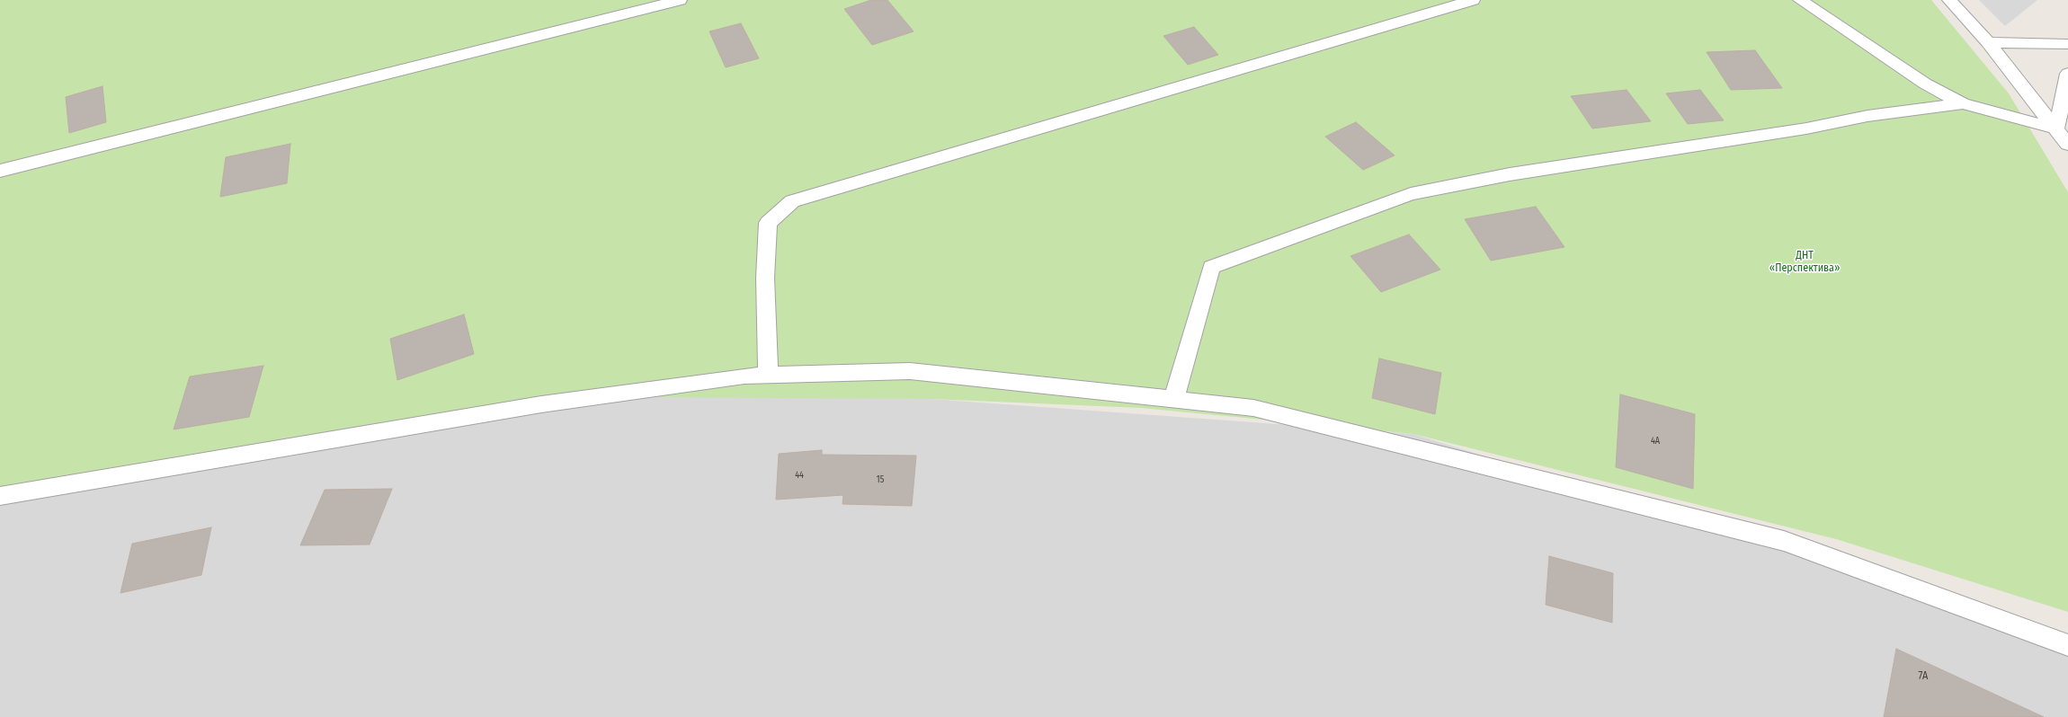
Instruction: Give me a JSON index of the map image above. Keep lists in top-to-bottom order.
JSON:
{
  "parks": ["ДНТ «Перспектива»"],
  "house_numbers": [
    "4А",
    "44",
    "15",
    "7А"
  ]
}
